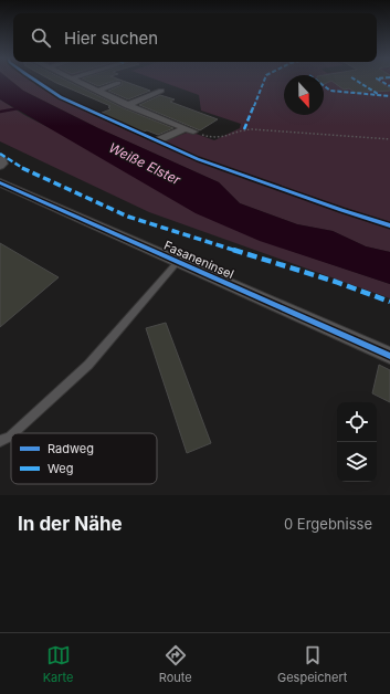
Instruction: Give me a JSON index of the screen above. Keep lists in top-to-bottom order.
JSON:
{
  "streets": {
    "street": ["Fasaneninsel"]
  },
  "water": ["Weiße Elster"],
  "legend": ["Radweg", "Weg"],
  "north": "bottom",
  "page": {
    "search": "Hier suchen",
    "heading": ["In der Nähe", "0 Ergebnisse"],
    "nav": ["Karte", "Route", "Gespeichert"]
  }
}
